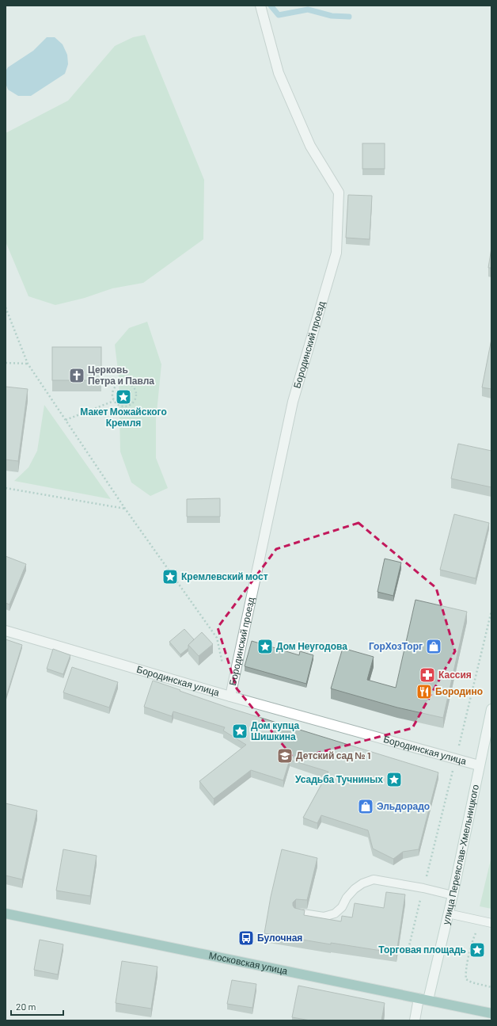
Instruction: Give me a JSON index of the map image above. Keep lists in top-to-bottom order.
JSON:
{
  "streets": {
    "main road": ["Московская улица"],
    "street": ["Бородинский проезд", "Бородинская улица", "улица Переяслав-Хмельницкого"]
  },
  "crossings": [
    ["Бородинский проезд", "Бородинская улица"],
    ["Бородинская улица", "улица Переяслав-Хмельницкого"],
    ["улица Переяслав-Хмельницкого", "Московская улица"]
  ],
  "places": {
    "church": ["Церковь Петра и Павла"],
    "place": [
      "Макет Можайского Кремля",
      "Кремлевский мост",
      "Дом Неугодова",
      "Дом купца Шишкина",
      "Усадьба Тучниных",
      "Торговая площадь"
    ],
    "shop": ["ГорХозТорг", "Эльдорадо"],
    "pharmacy": ["Кассия"],
    "restaurant": ["Бородино"],
    "school or university": ["Детский сад № 1"],
    "bus stop": ["Булочная"]
  },
  "scale_bar": "20 m"
}
